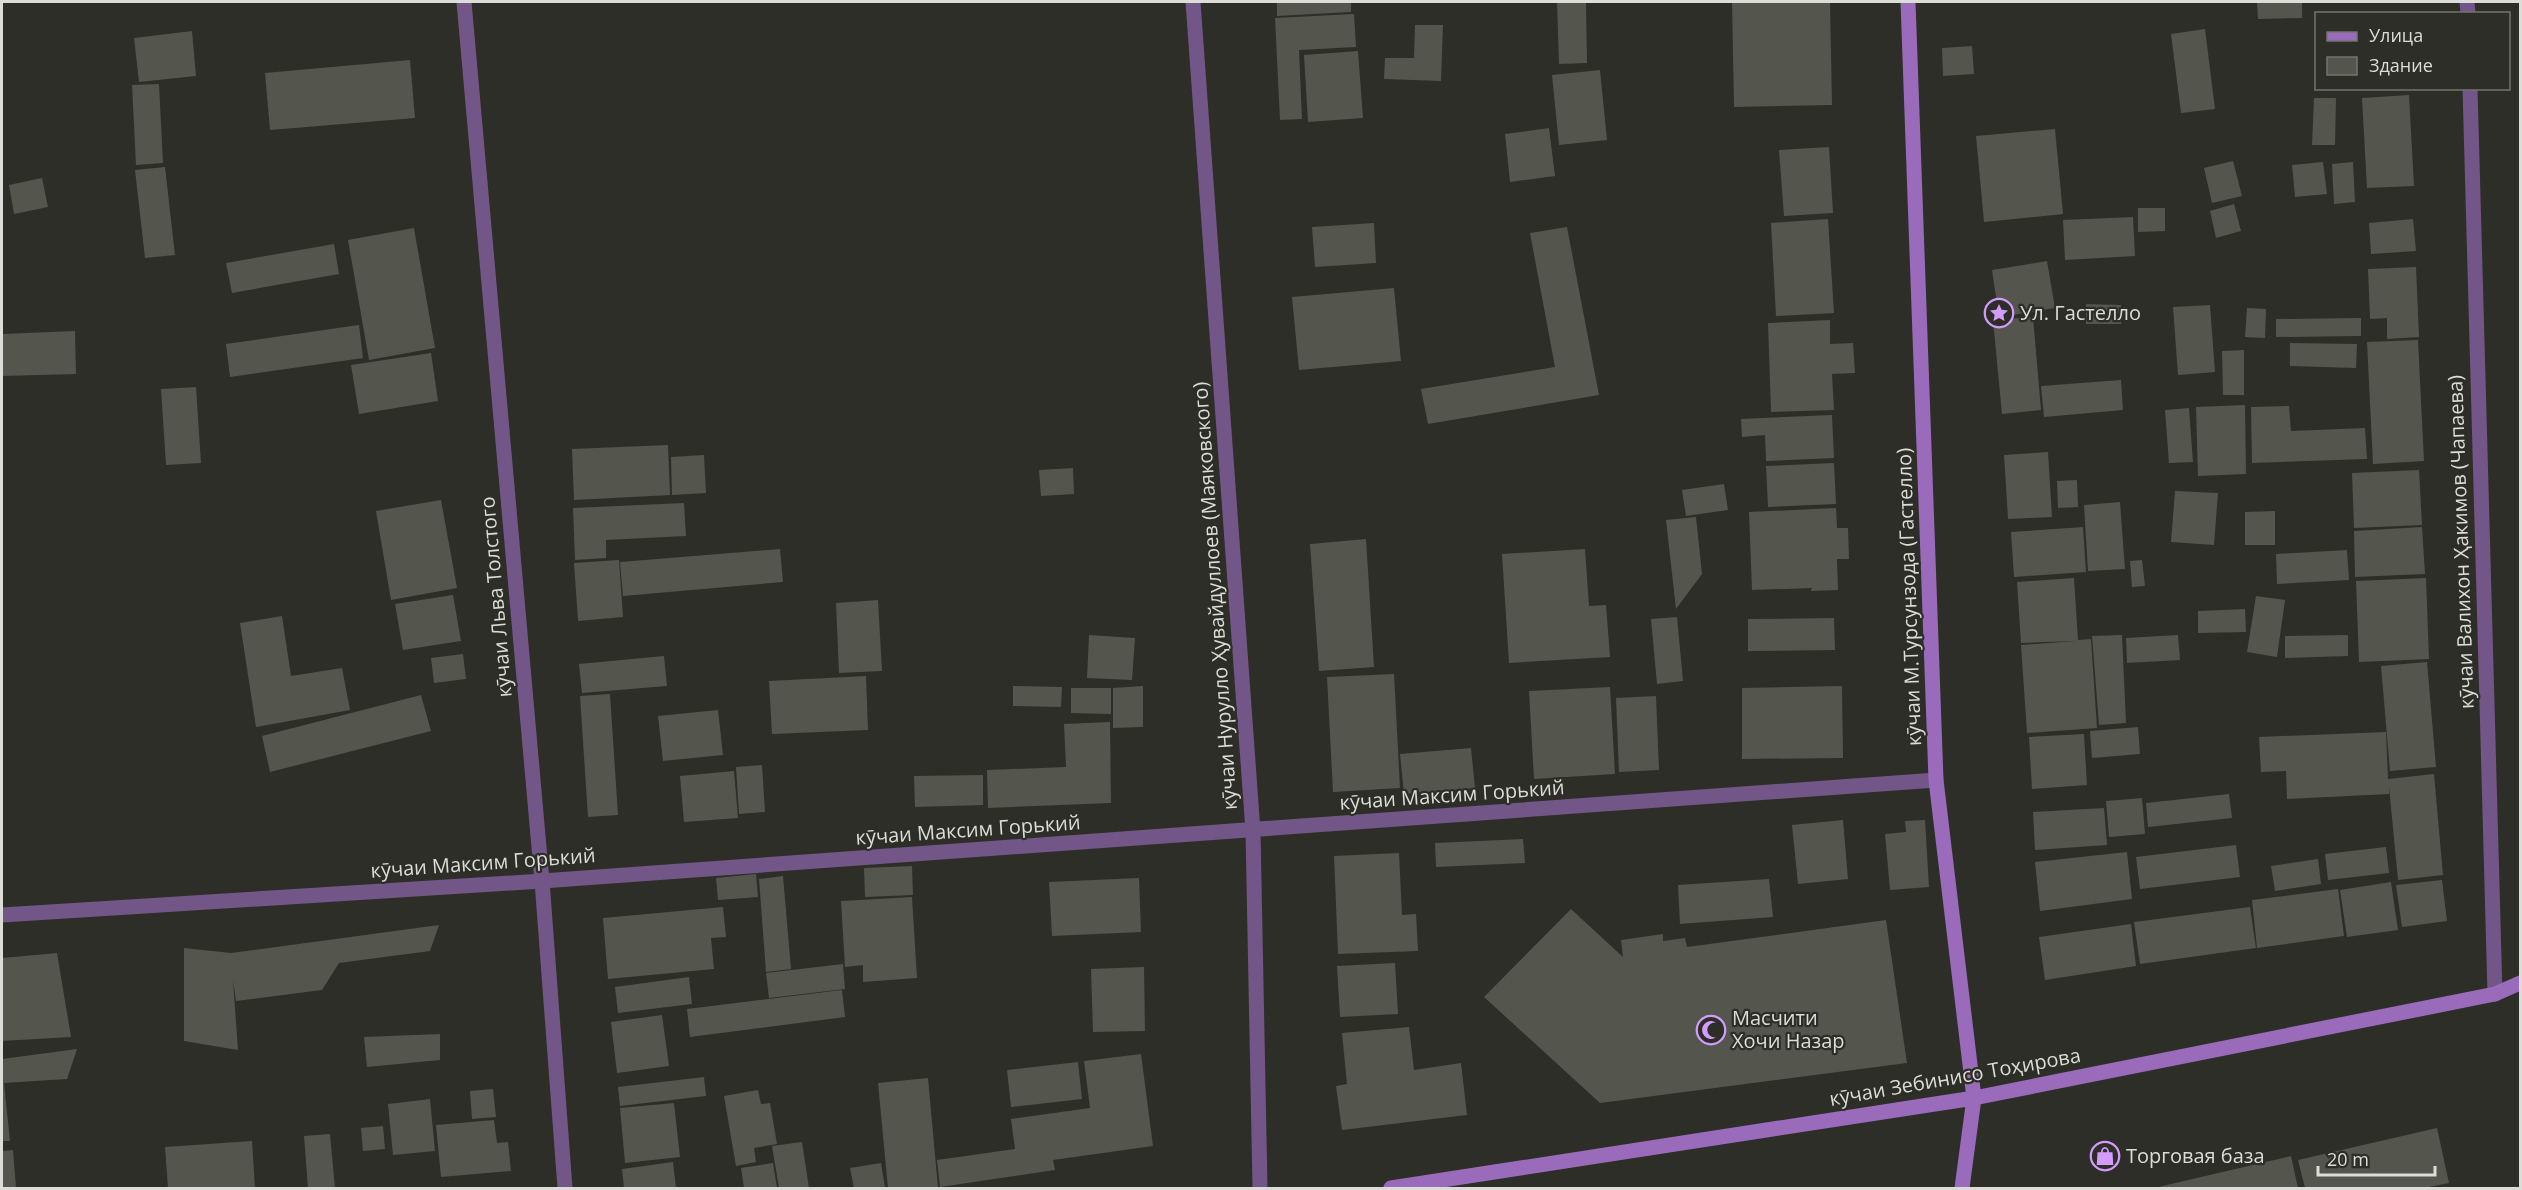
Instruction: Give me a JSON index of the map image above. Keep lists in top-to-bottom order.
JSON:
{
  "streets": {
    "street": [
      "кӯчаи Валихон Ҳакимов (Чапаева)",
      "кӯчаи Нурулло Ҳувайдуллоев (Маяковского)",
      "кӯчаи Льва Толстого",
      "кӯчаи М.Турсунзода (Гастелло)",
      "кӯчаи Максим Горький",
      "кӯчаи Зебинисо Тоҳирова"
    ]
  },
  "crossings": [
    ["кӯчаи Валихон Ҳакимов (Чапаева)", "кӯчаи Зебинисо Тоҳирова"],
    ["кӯчаи Нурулло Ҳувайдуллоев (Маяковского)", "кӯчаи Максим Горький"],
    ["кӯчаи Льва Толстого", "кӯчаи Максим Горький"],
    ["кӯчаи М.Турсунзода (Гастелло)", "кӯчаи Максим Горький"],
    ["кӯчаи М.Турсунзода (Гастелло)", "кӯчаи Зебинисо Тоҳирова"]
  ],
  "places": {
    "place": ["Ул. Гастелло"],
    "mosque": ["Масчити Хочи Назар"],
    "shop": ["Торговая база"]
  },
  "legend": ["Улица", "Здание"],
  "scale_bar": "20 m"
}
